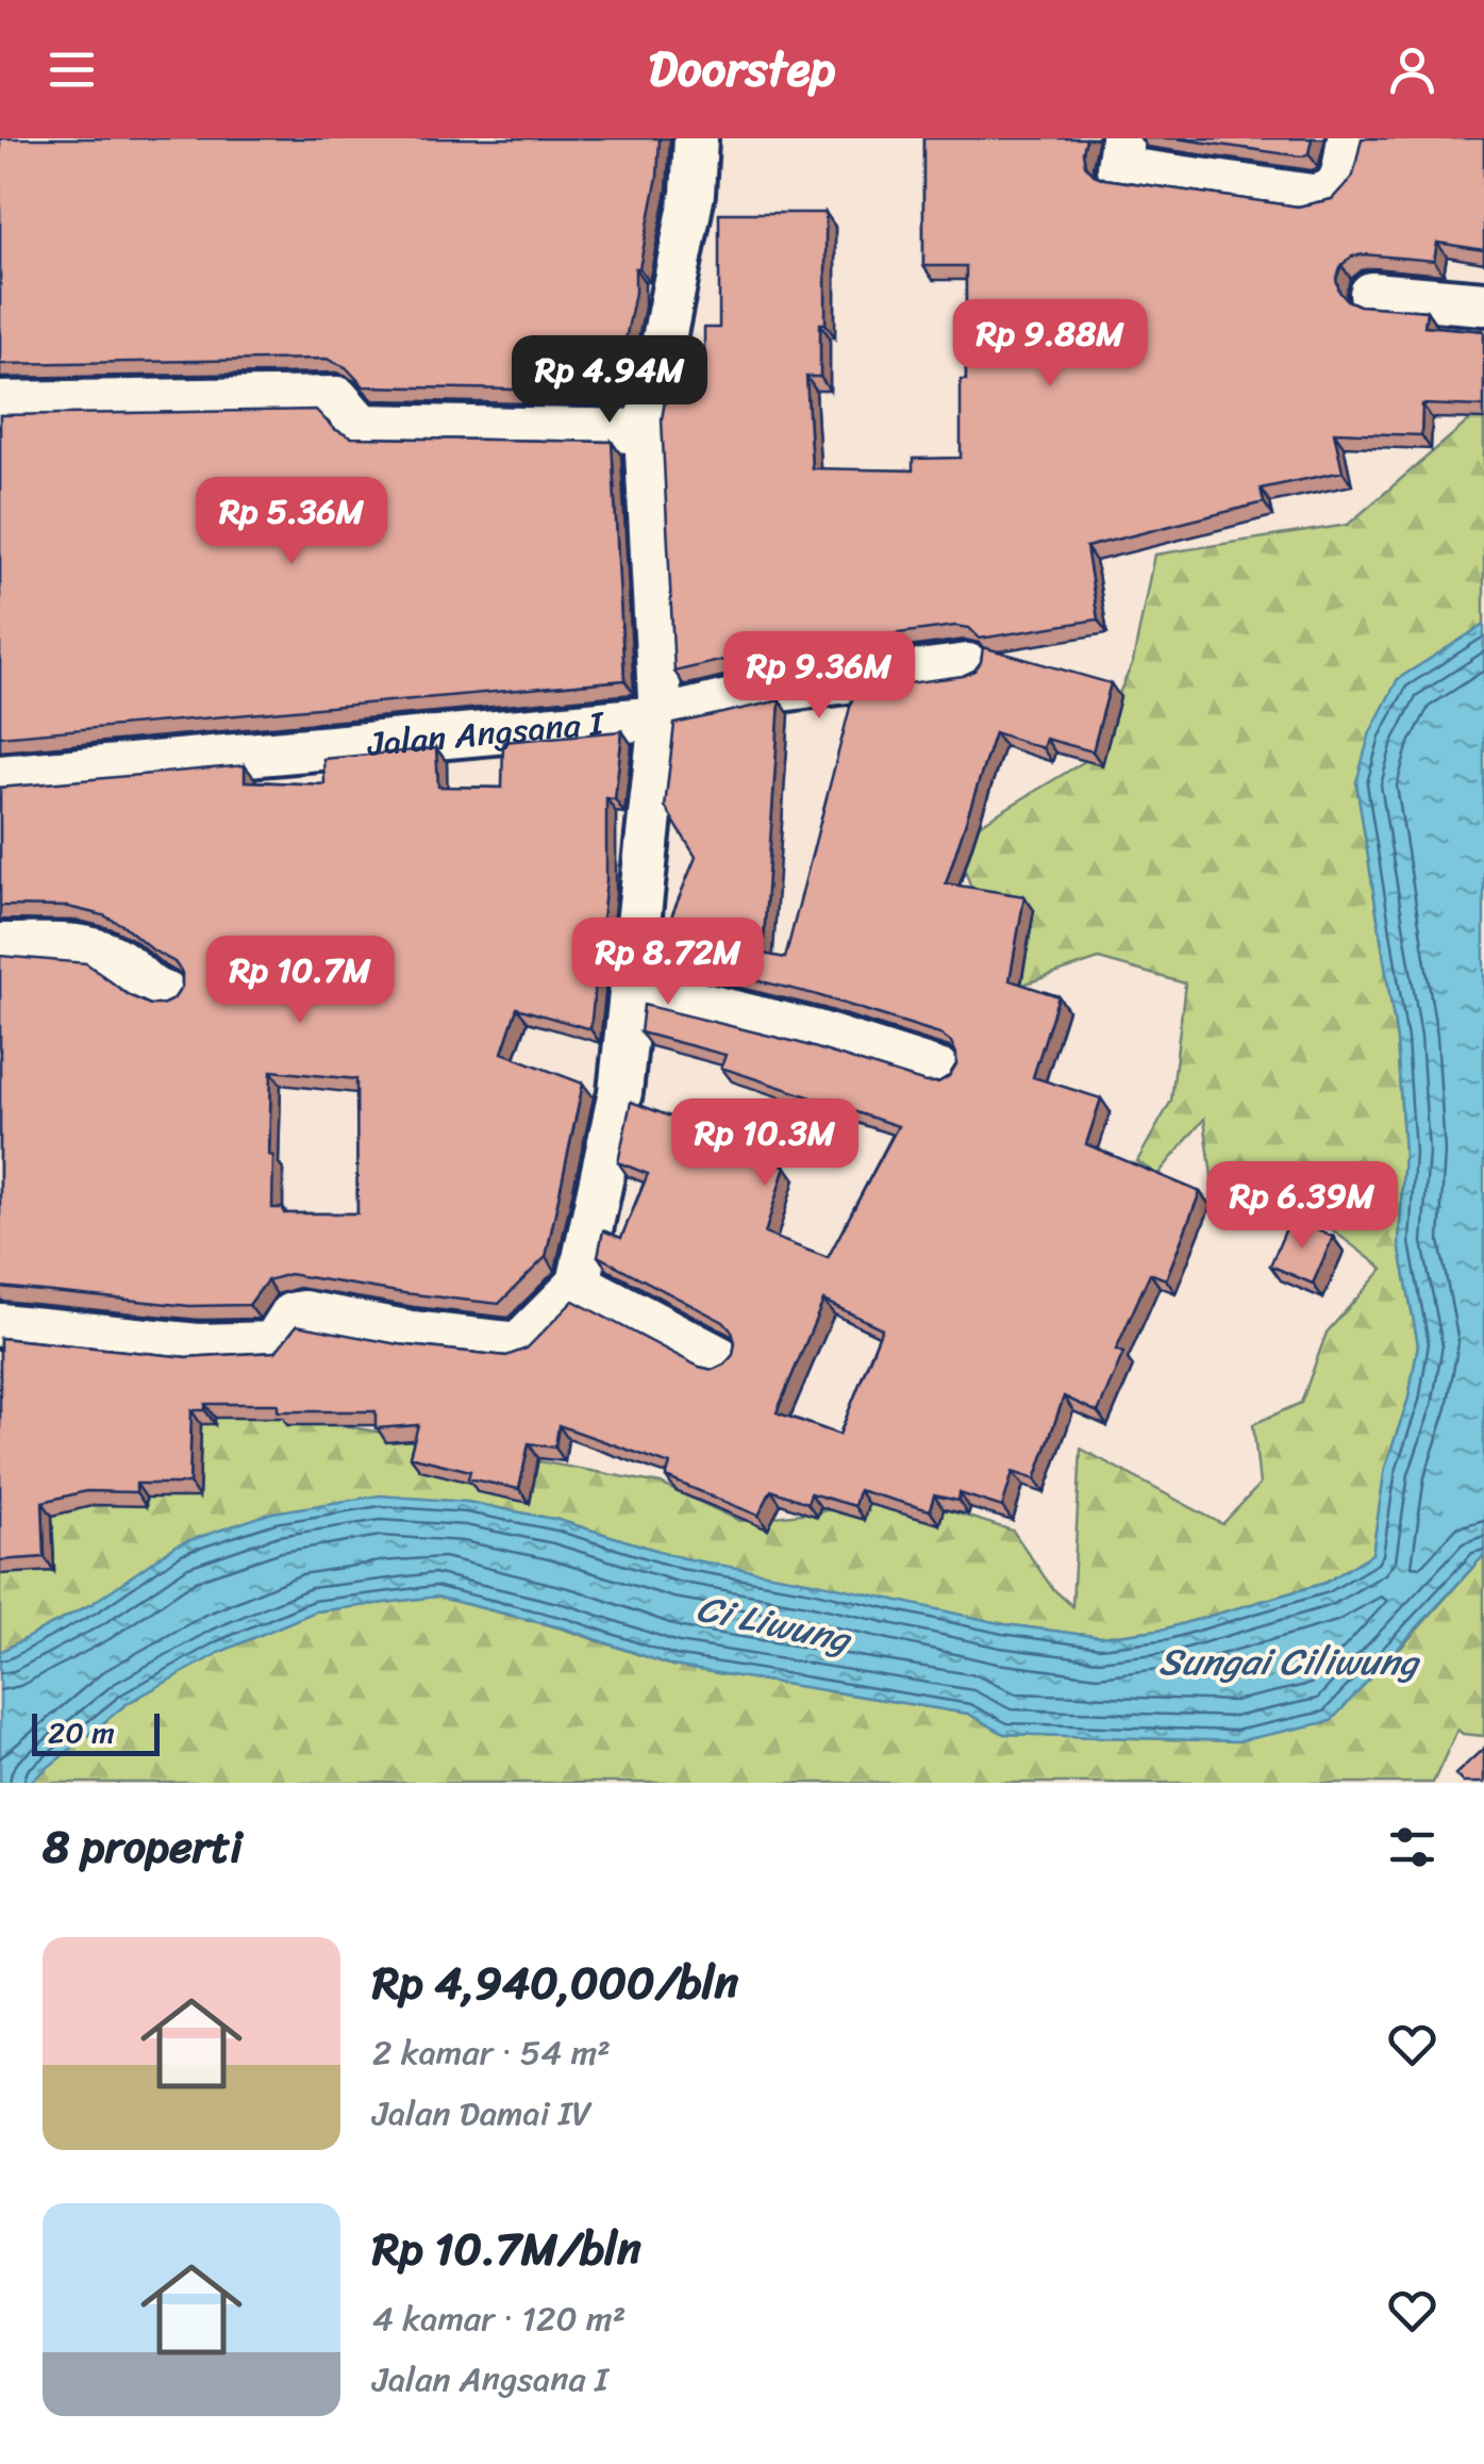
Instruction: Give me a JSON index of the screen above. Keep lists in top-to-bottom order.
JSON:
{
  "streets": {
    "street": ["Jalan Angsana I"]
  },
  "water": ["Ci Liwung", "Sungai Ciliwung"],
  "scale_bar": "20 m",
  "page": {
    "header": "Doorstep",
    "price": [
      "Rp 9.88M",
      "Rp 4.94M",
      "Rp 5.36M",
      "Rp 9.36M",
      "Rp 8.72M",
      "Rp 10.7M",
      "Rp 10.3M",
      "Rp 6.39M"
    ],
    "scale": "20 m",
    "heading": "8 properti",
    "list": [
      {
        "name": "Rp 4,940,000/bln",
        "note": "2 kamar · 54 m² · Jalan Damai IV"
      },
      {
        "name": "Rp 10.7M/bln",
        "note": "4 kamar · 120 m² · Jalan Angsana I"
      }
    ]
  }
}
